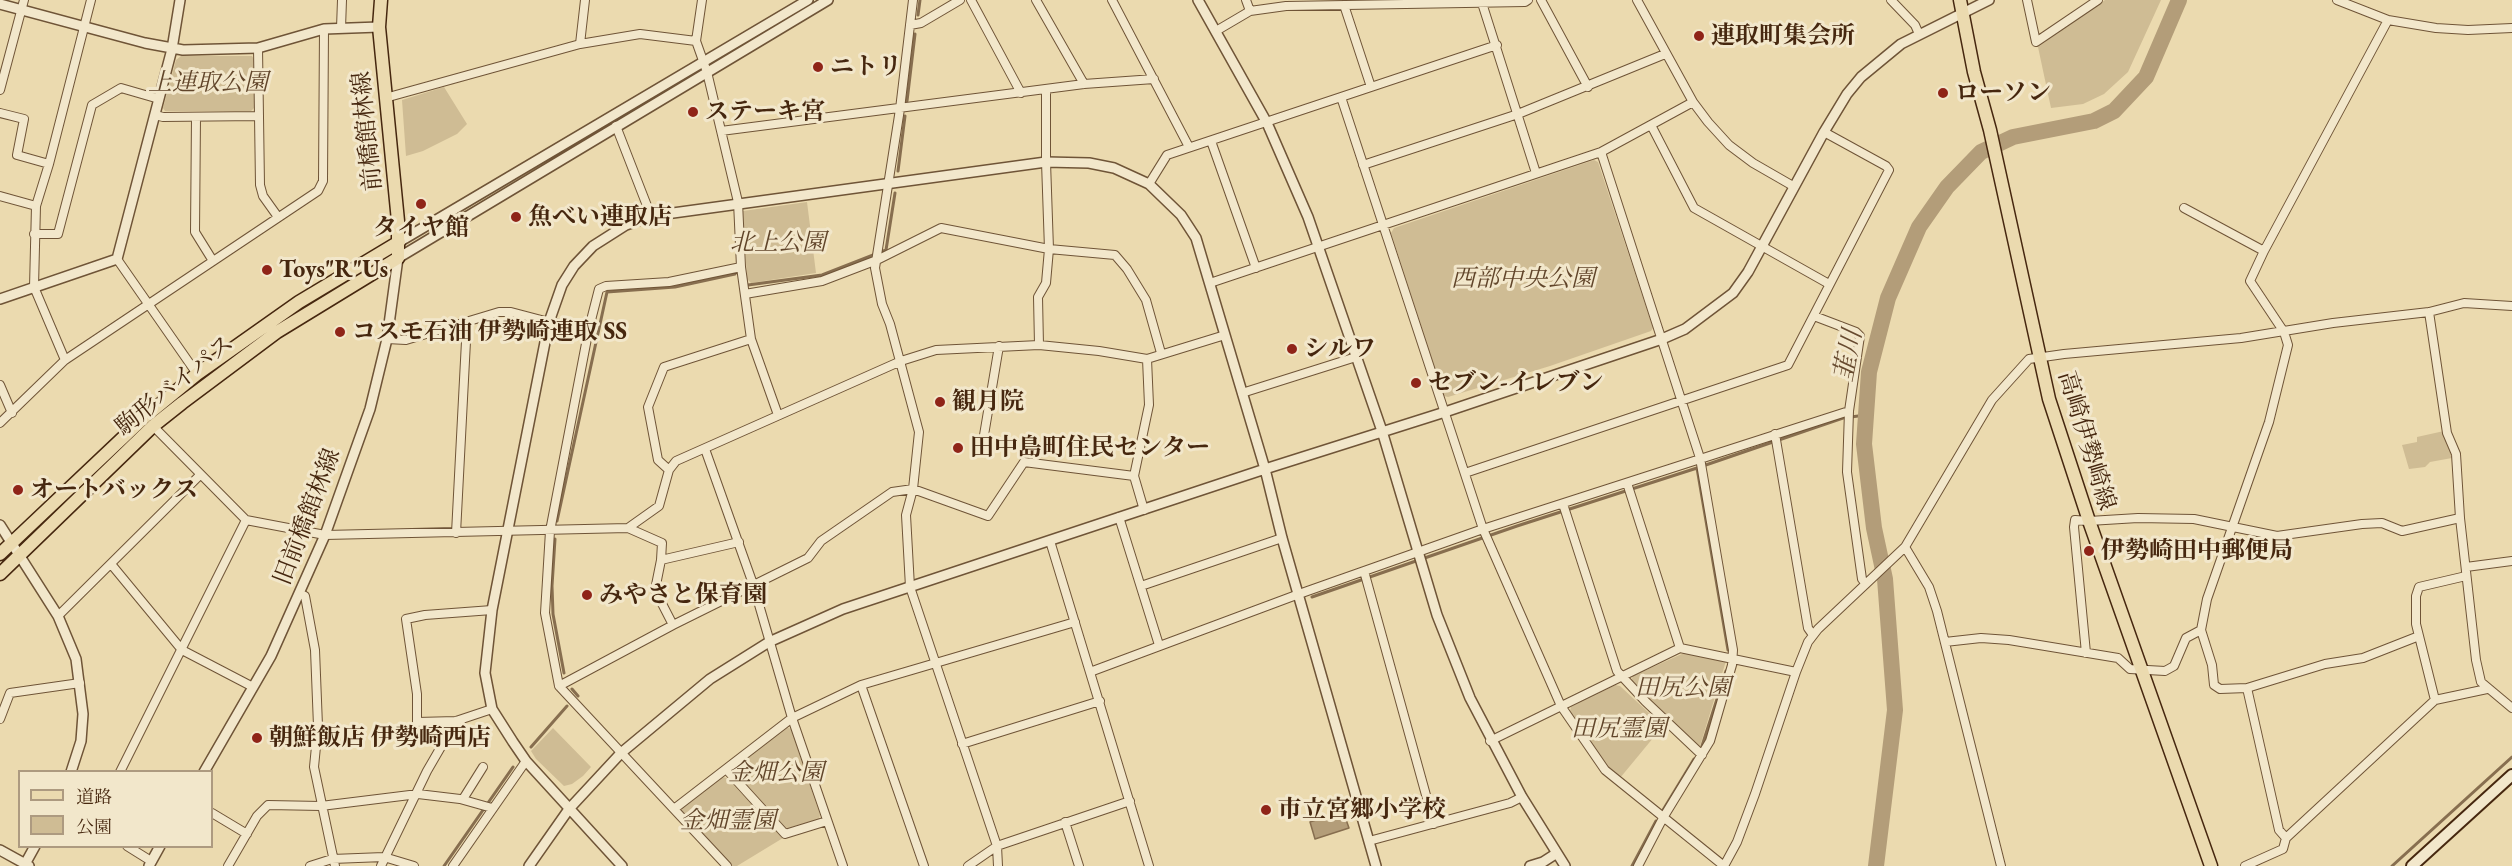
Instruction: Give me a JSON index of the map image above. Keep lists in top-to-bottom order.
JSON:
{
  "streets": {
    "main road": ["前橋館林線", "駒形バイパス", "高崎伊勢崎線"],
    "street": ["旧前橋館林線"]
  },
  "crossings": [
    ["前橋館林線", "駒形バイパス"],
    ["前橋館林線", "旧前橋館林線"],
    ["駒形バイパス", "旧前橋館林線"]
  ],
  "water": ["韮川"],
  "parks": [
    "上連取公園",
    "北上公園",
    "西部中央公園",
    "田尻公園",
    "田尻霊園",
    "金畑公園",
    "金畑霊園"
  ],
  "places": [
    "連取町集会所",
    "ニトリ",
    "ローソン",
    "ステーキ宮",
    "タイヤ館",
    "魚べい連取店",
    "Toys\"R\"Us",
    "コスモ石油 伊勢崎連取 SS",
    "シルワ",
    "セブン-イレブン",
    "観月院",
    "田中島町住民センター",
    "オートバックス",
    "伊勢崎田中郵便局",
    "みやさと保育園",
    "朝鮮飯店 伊勢崎西店",
    "市立宮郷小学校"
  ],
  "legend": ["道路", "公園"]
}
